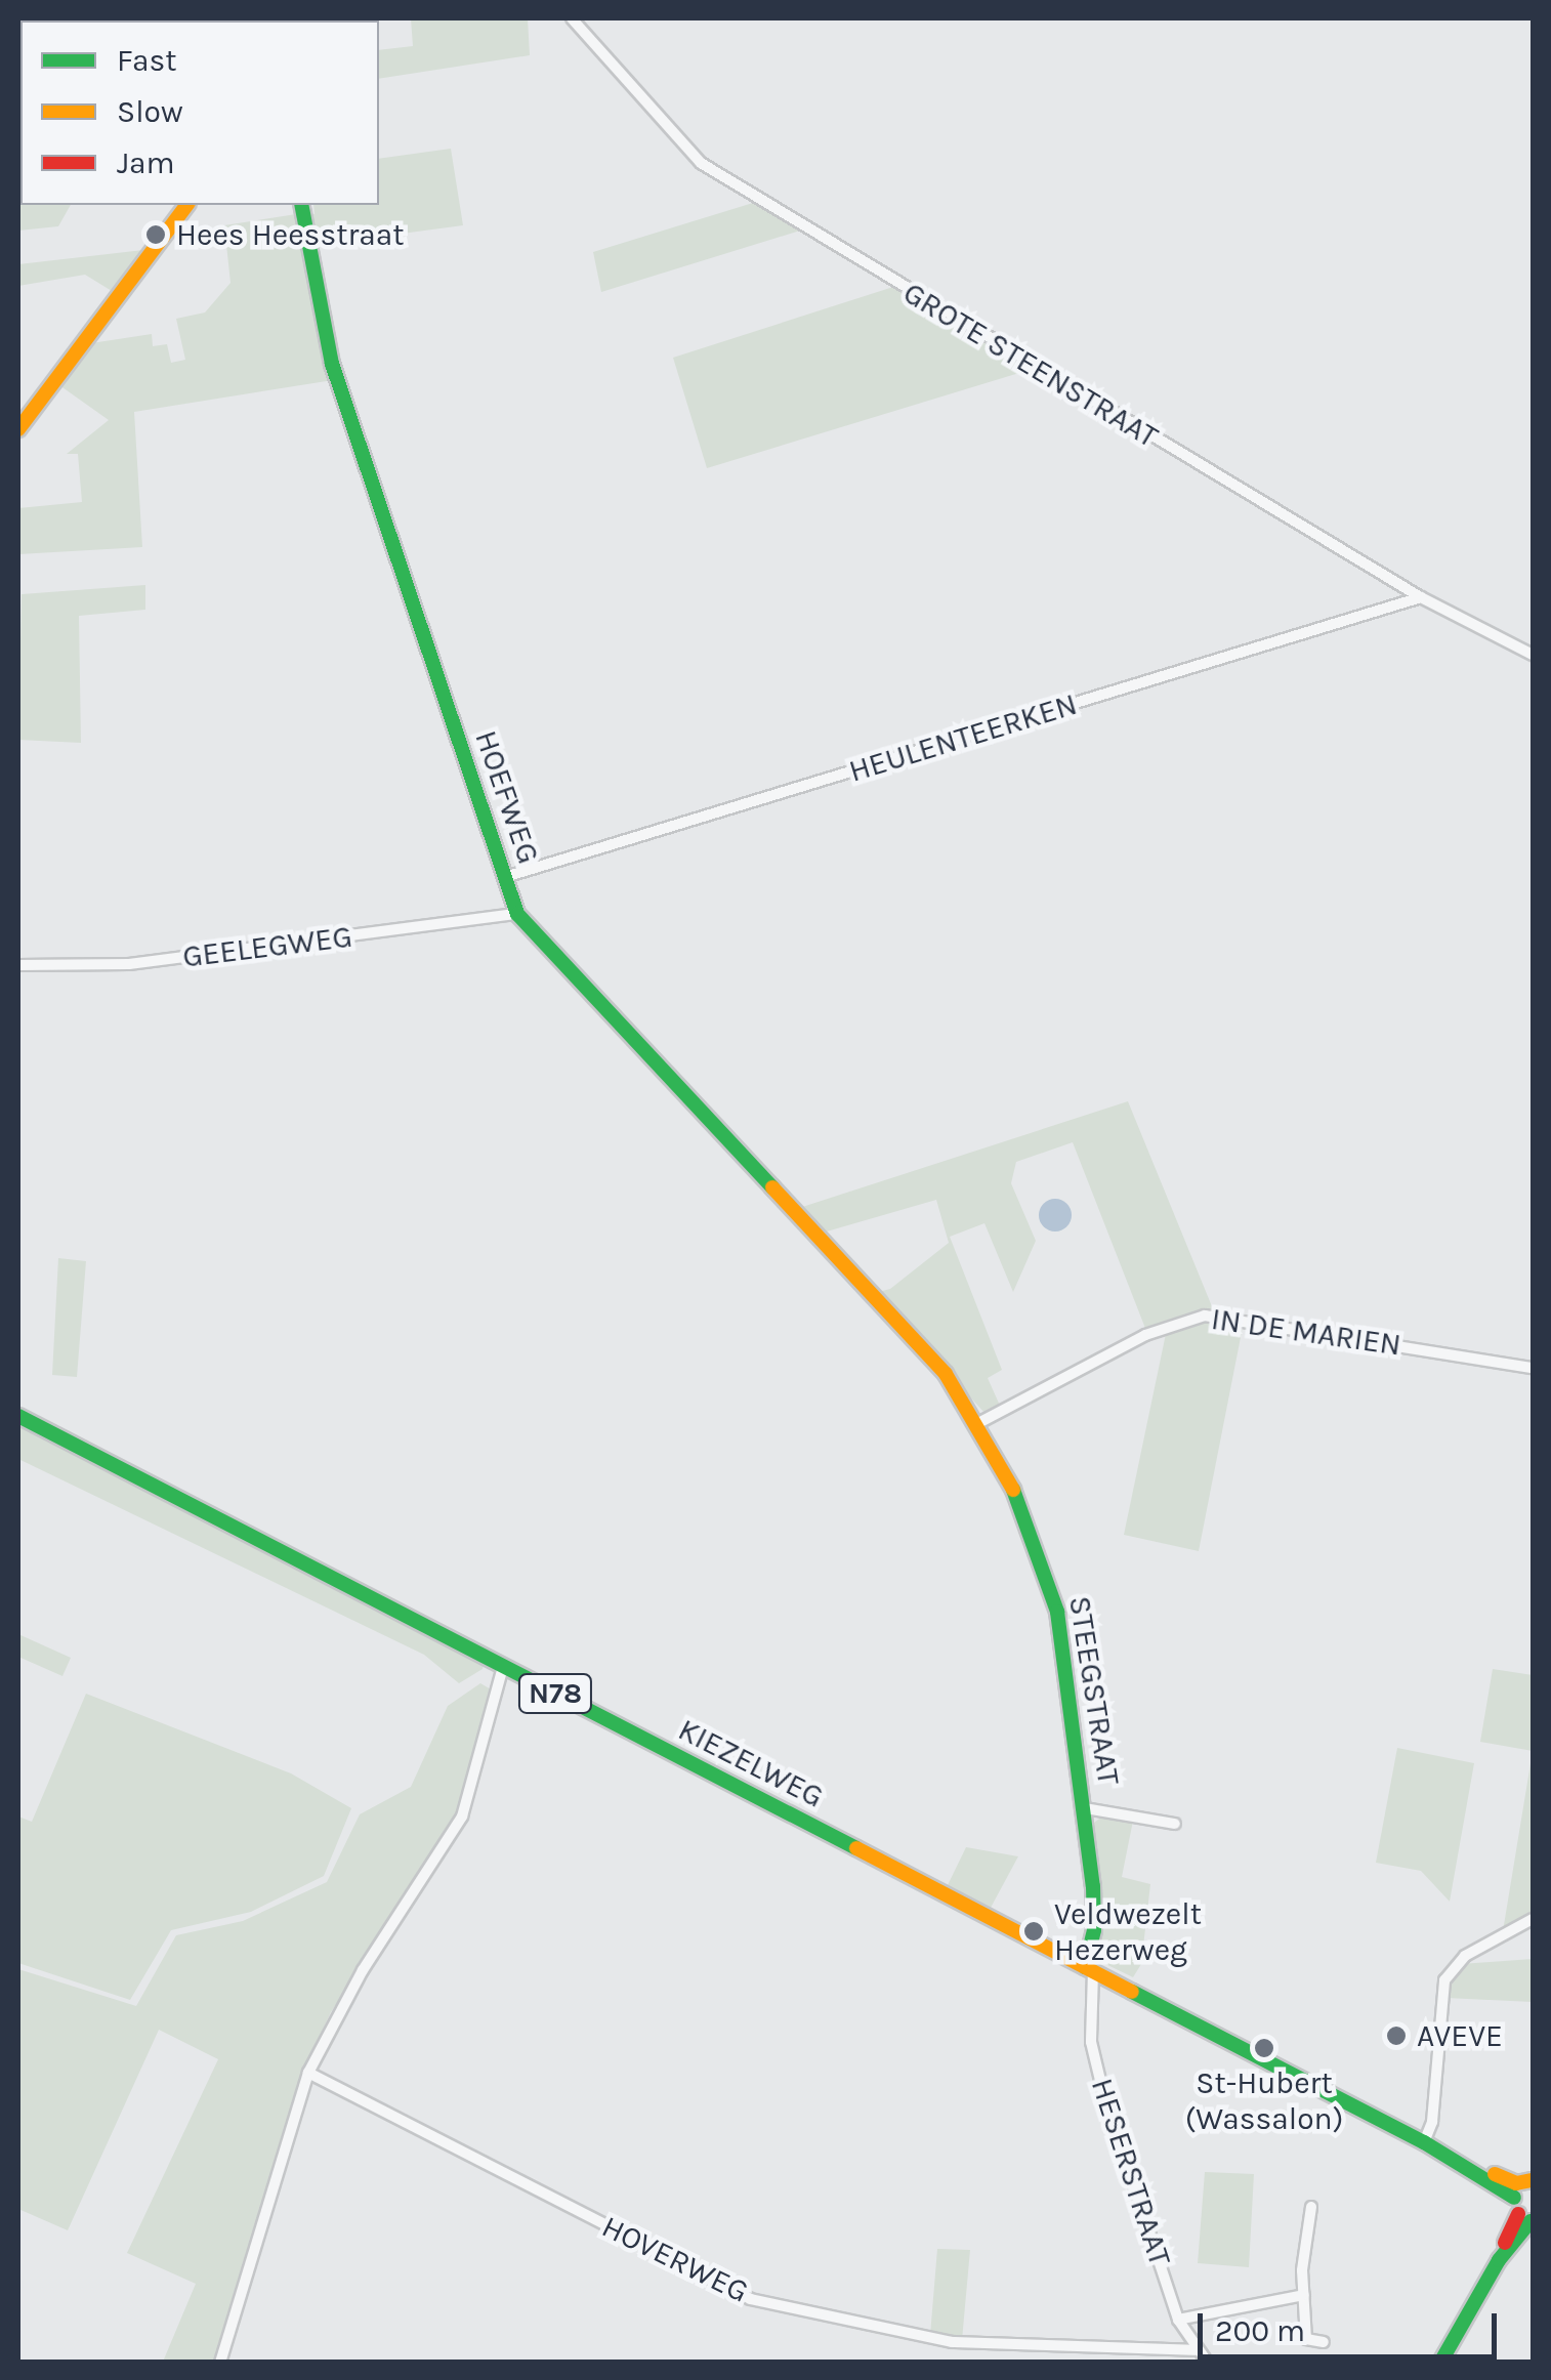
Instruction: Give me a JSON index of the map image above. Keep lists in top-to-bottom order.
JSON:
{
  "streets": {
    "street": [
      "GROTE STEENSTRAAT",
      "HEULENTEERKEN",
      "HOEFWEG",
      "GEELEGWEG",
      "IN DE MARIEN",
      "STEEGSTRAAT",
      "N78",
      "KIEZELWEG",
      "HESERSTRAAT",
      "HOVERWEG"
    ]
  },
  "crossings": [
    ["GROTE STEENSTRAAT", "HEULENTEERKEN"],
    ["HEULENTEERKEN", "HOEFWEG"],
    ["HOEFWEG", "GEELEGWEG"],
    ["HOEFWEG", "STEEGSTRAAT"],
    ["IN DE MARIEN", "STEEGSTRAAT"],
    ["STEEGSTRAAT", "KIEZELWEG"],
    ["STEEGSTRAAT", "HESERSTRAAT"],
    ["KIEZELWEG", "HESERSTRAAT"],
    ["HESERSTRAAT", "HOVERWEG"]
  ],
  "places": [
    "Hees Heesstraat",
    "Veldwezelt Hezerweg",
    "AVEVE",
    "St-Hubert (Wassalon)"
  ],
  "legend": ["Fast", "Slow", "Jam"],
  "scale_bar": "200 m"
}
